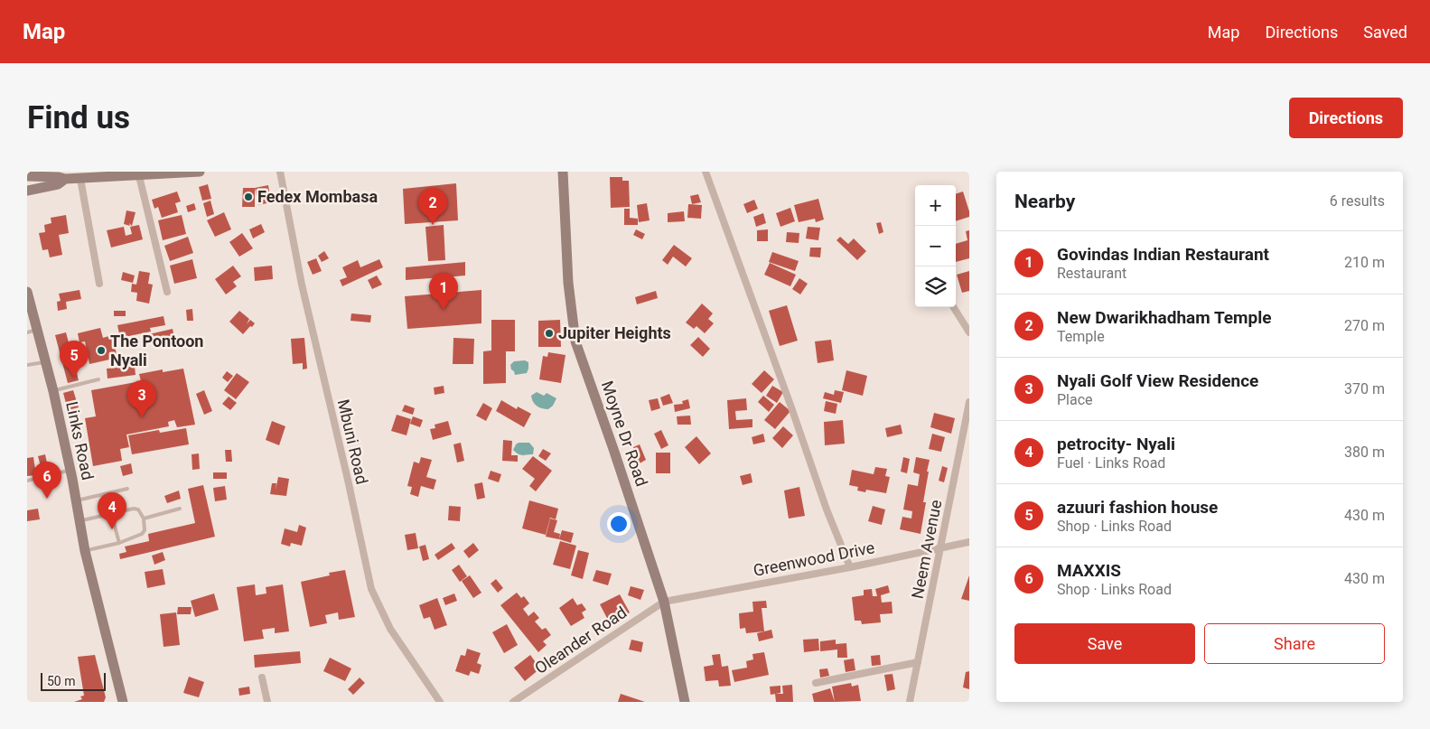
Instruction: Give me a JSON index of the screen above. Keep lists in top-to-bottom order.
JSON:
{
  "streets": {
    "main road": ["Moyne Dr Road", "Links Road"],
    "street": [
      "Mbuni Road",
      "Neem Avenue",
      "Greenwood Drive",
      "Oleander Road"
    ]
  },
  "crossings": [
    ["Moyne Dr Road", "Greenwood Drive"],
    ["Moyne Dr Road", "Oleander Road"],
    ["Neem Avenue", "Greenwood Drive"],
    ["Greenwood Drive", "Oleander Road"]
  ],
  "places": ["Fedex Mombasa", "Jupiter Heights", "The Pontoon Nyali"],
  "scale_bar": "50 m",
  "page": {
    "header": "Map",
    "nav": ["Map", "Directions", "Saved"],
    "buttons": [
      "Directions",
      ["Save", "Share"]
    ],
    "title": "Find us",
    "heading": ["Nearby", "6 results"],
    "map_buttons": ["+", "−"],
    "pins": [
      "2",
      "1",
      "5",
      "3",
      "6",
      "4"
    ],
    "list": [
      {
        "mark": "1",
        "name": "Govindas Indian Restaurant",
        "note": "Restaurant",
        "value": "210 m"
      },
      {
        "mark": "2",
        "name": "New Dwarikhadham Temple",
        "note": "Temple",
        "value": "270 m"
      },
      {
        "mark": "3",
        "name": "Nyali Golf View Residence",
        "note": "Place",
        "value": "370 m"
      },
      {
        "mark": "4",
        "name": "petrocity- Nyali",
        "note": "Fuel · Links Road",
        "value": "380 m"
      },
      {
        "mark": "5",
        "name": "azuuri fashion house",
        "note": "Shop · Links Road",
        "value": "430 m"
      },
      {
        "mark": "6",
        "name": "MAXXIS",
        "note": "Shop · Links Road",
        "value": "430 m"
      }
    ],
    "scale": "50 m"
  }
}
